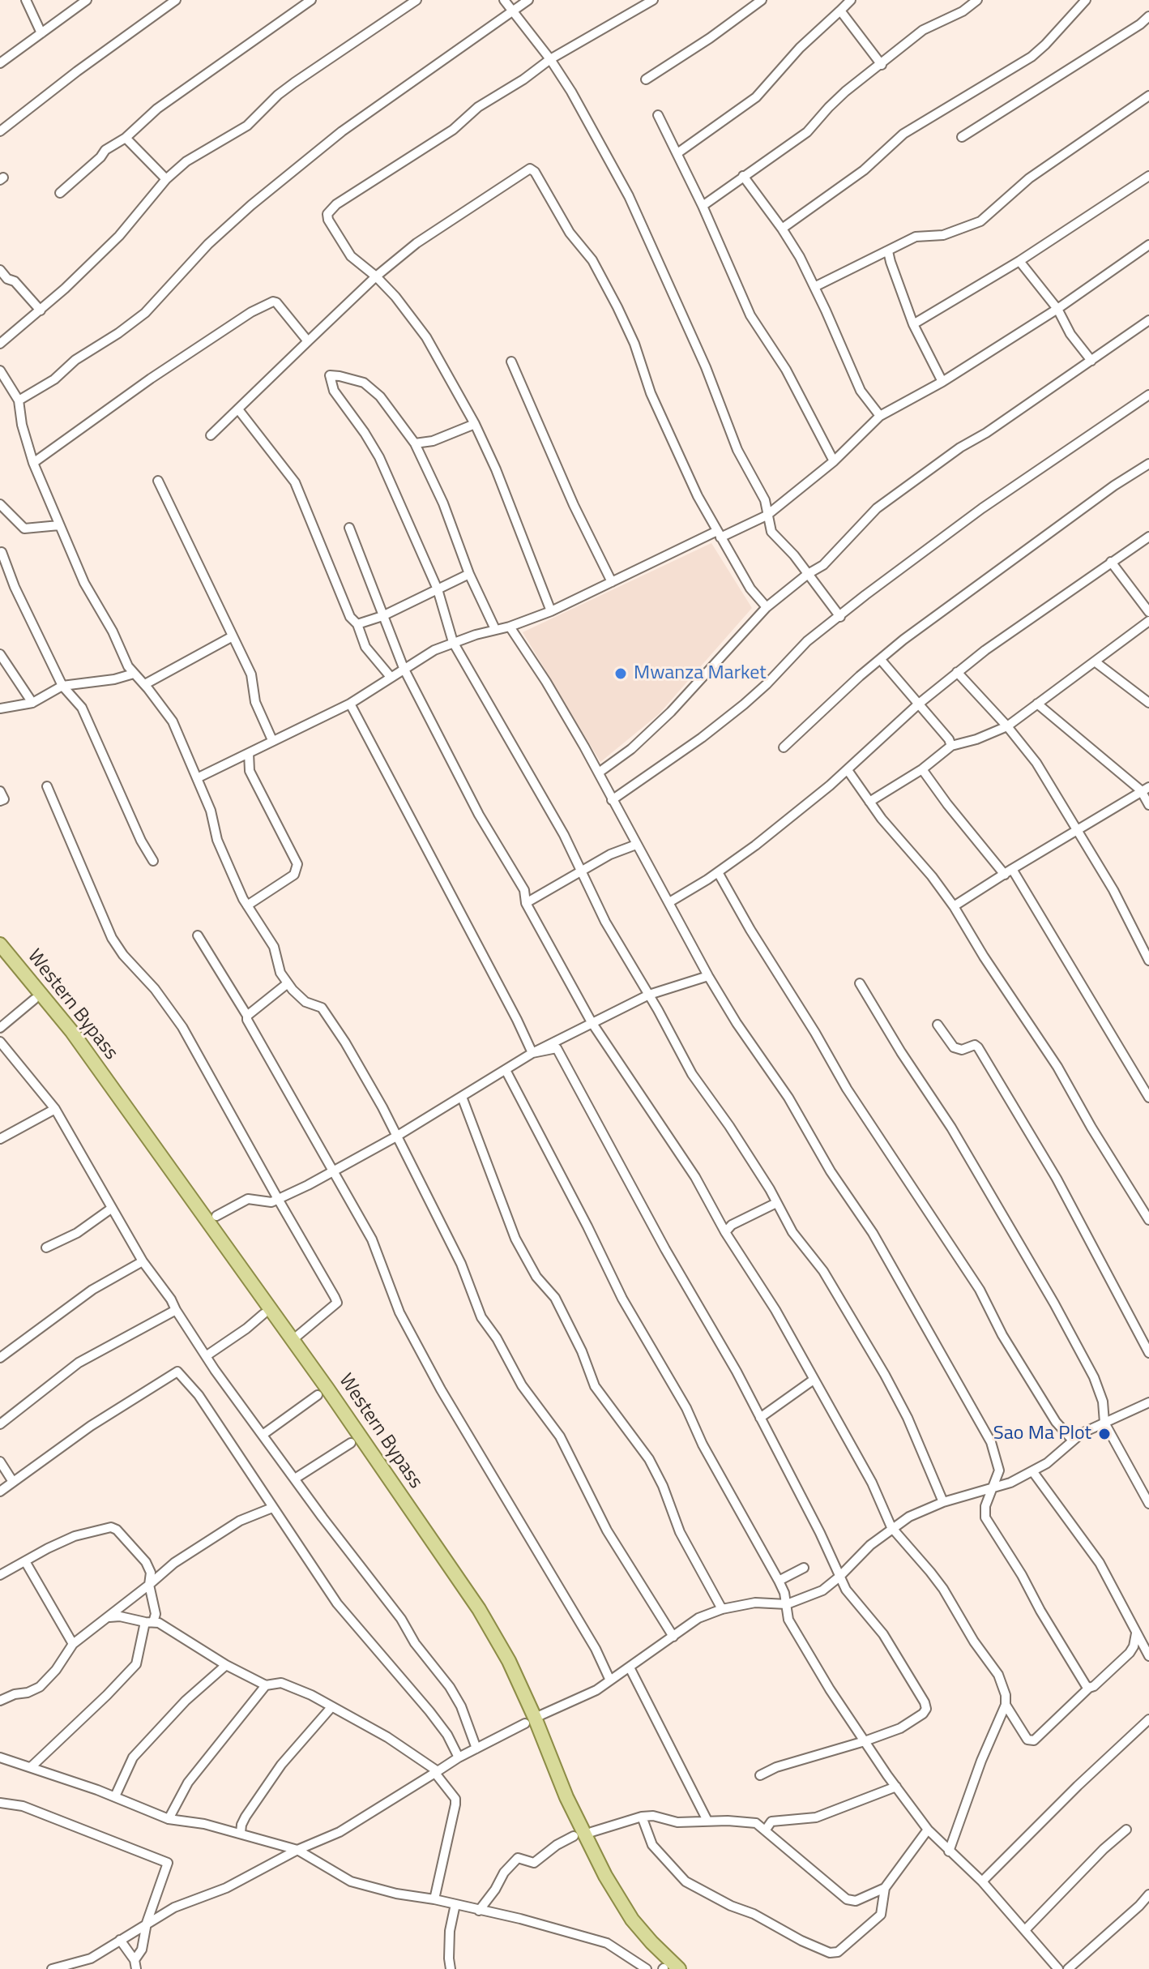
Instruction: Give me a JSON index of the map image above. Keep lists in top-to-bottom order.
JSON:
{
  "streets": {
    "main road": ["Western Bypass"]
  },
  "places": ["Mwanza Market", "Sao Ma Plot"]
}
